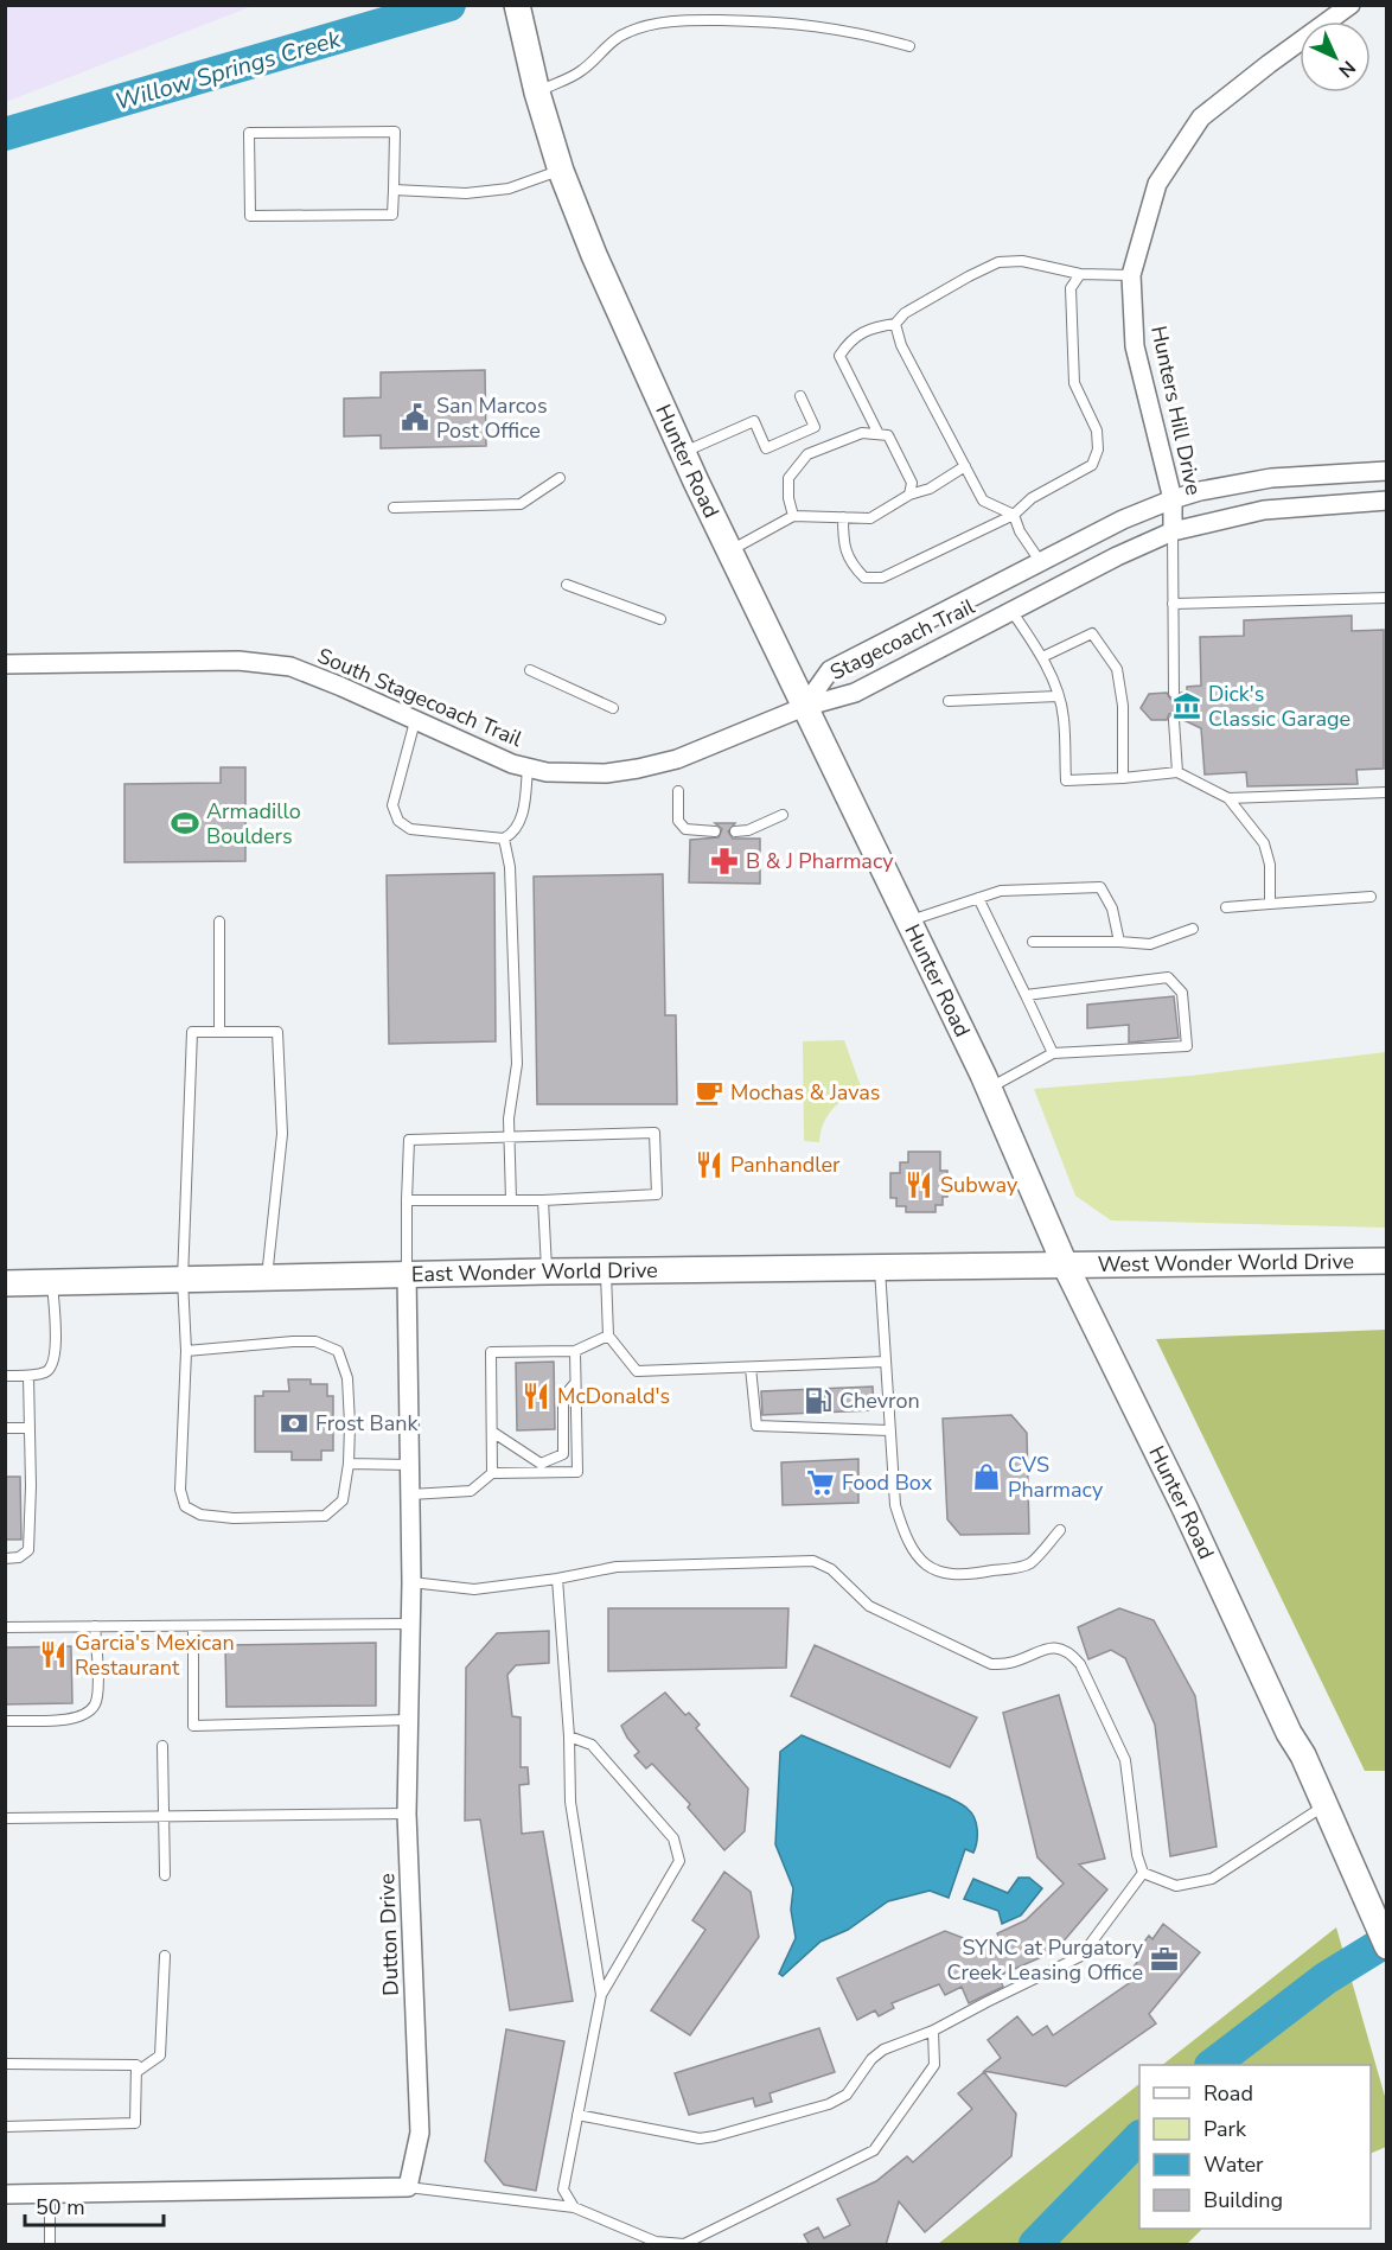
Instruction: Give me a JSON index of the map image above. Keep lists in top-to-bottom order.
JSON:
{
  "streets": {
    "main road": ["Hunter Road", "West Wonder World Drive", "East Wonder World Drive"],
    "street": [
      "Hunters Hill Drive",
      "Stagecoach Trail",
      "South Stagecoach Trail",
      "Dutton Drive"
    ]
  },
  "crossings": [
    ["Hunters Hill Drive", "Stagecoach Trail"],
    ["Hunter Road", "Stagecoach Trail"],
    ["Hunter Road", "South Stagecoach Trail"],
    ["Hunter Road", "West Wonder World Drive"],
    ["Hunter Road", "East Wonder World Drive"],
    ["Stagecoach Trail", "South Stagecoach Trail"],
    ["West Wonder World Drive", "East Wonder World Drive"],
    ["East Wonder World Drive", "Dutton Drive"]
  ],
  "water": ["Willow Springs Creek"],
  "places": {
    "public building": ["San Marcos Post Office"],
    "museum": ["Dick's Classic Garage"],
    "sports": ["Armadillo Boulders"],
    "pharmacy": ["B & J Pharmacy"],
    "cafe": ["Mochas & Javas"],
    "restaurant": [
      "Panhandler",
      "Subway",
      "McDonald's",
      "Garcia's Mexican Restaurant"
    ],
    "fuel station": ["Chevron"],
    "bank": ["Frost Bank"],
    "shop": ["CVS Pharmacy"],
    "supermarket": ["Food Box"],
    "office": ["SYNC at Purgatory Creek Leasing Office"]
  },
  "legend": [
    "Road",
    "Park",
    "Water",
    "Building"
  ],
  "scale_bar": "50 m",
  "north": "bottom right"
}
